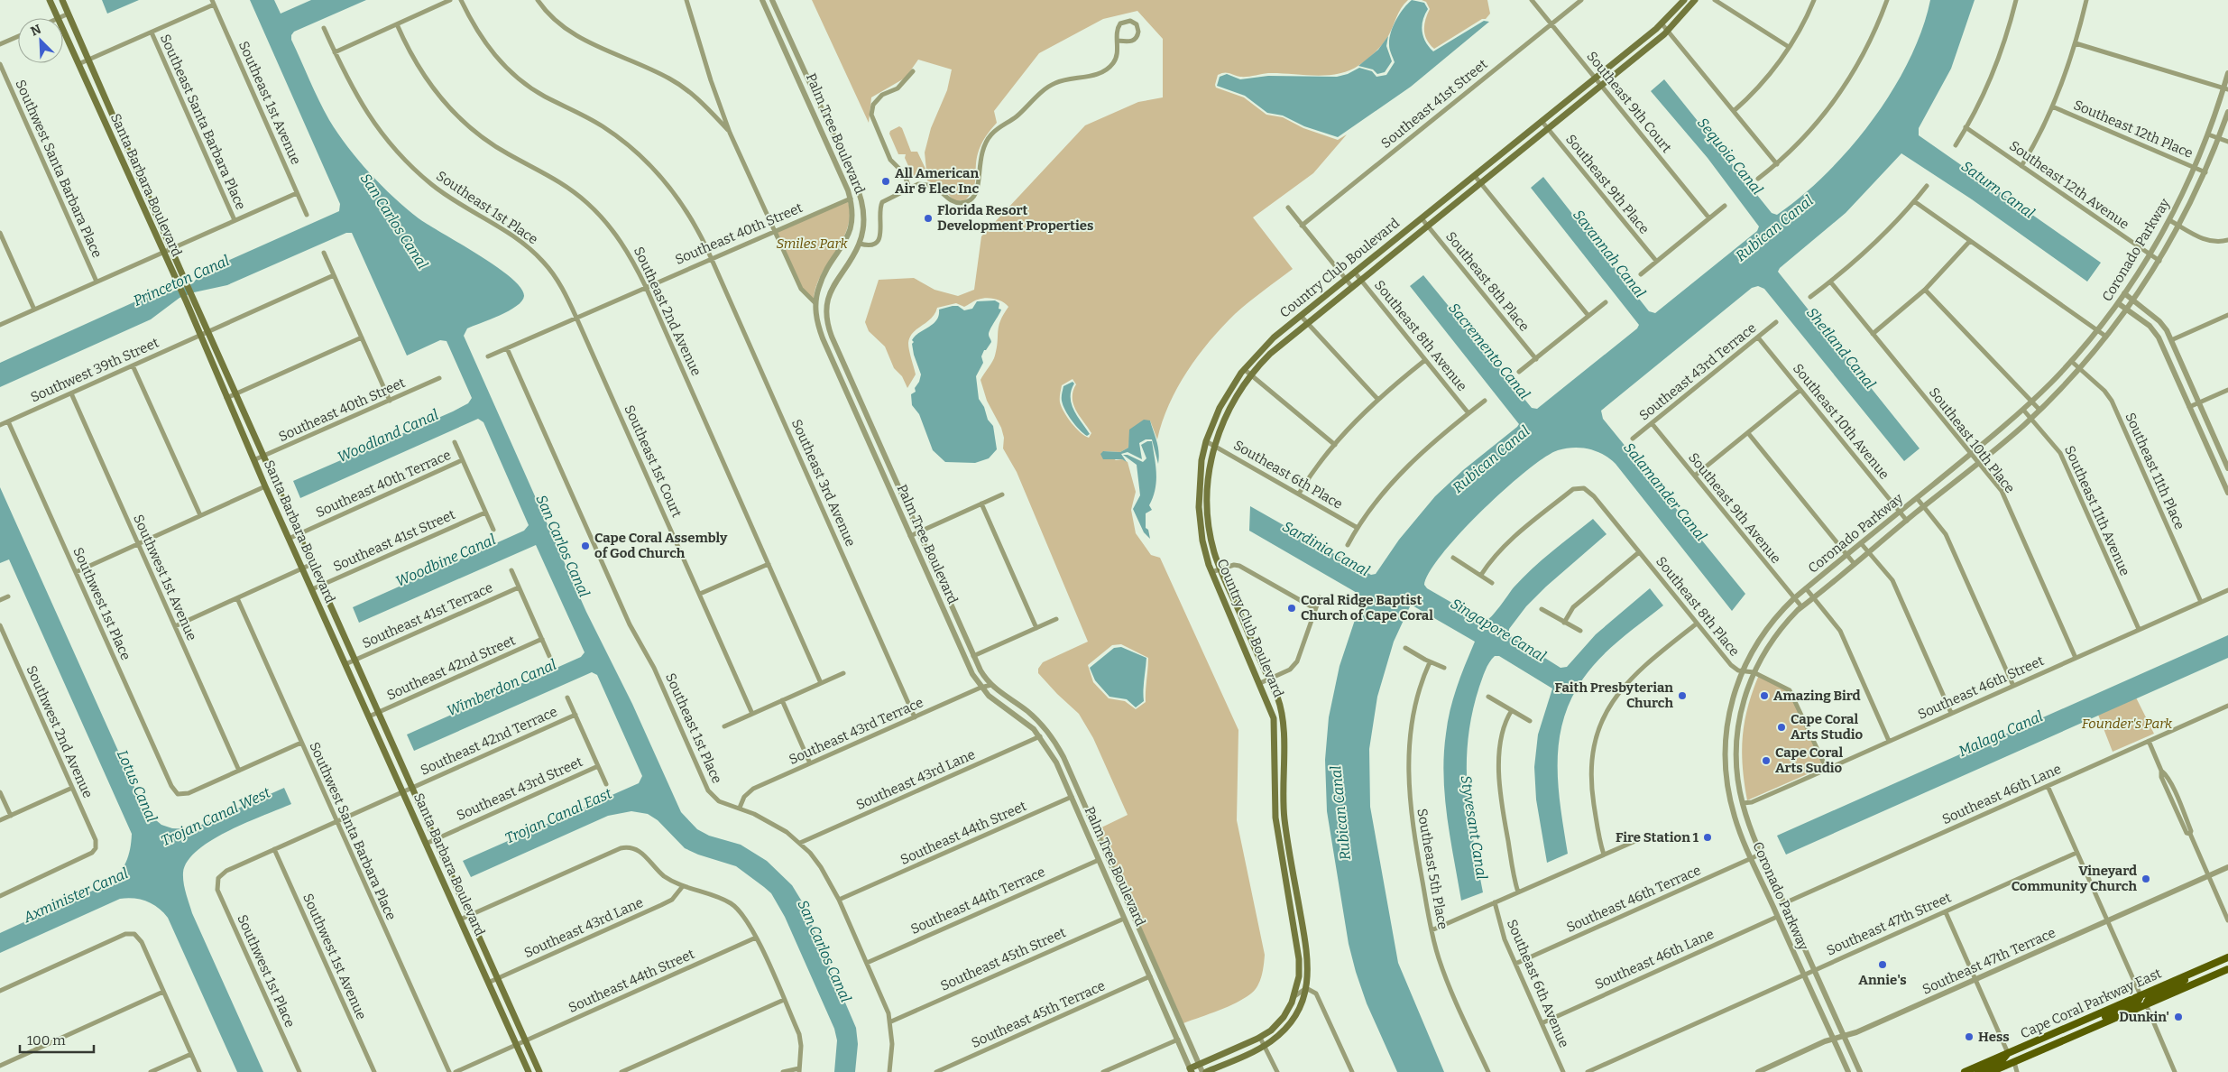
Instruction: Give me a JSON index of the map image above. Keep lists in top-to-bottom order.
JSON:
{
  "streets": {
    "main road": ["Santa Barbara Boulevard", "Country Club Boulevard", "Cape Coral Parkway East"],
    "street": [
      "Southeast 9th Court",
      "Southeast 1st Avenue",
      "Southeast 41st Street",
      "Southeast Santa Barbara Place",
      "Southeast 12th Place",
      "Palm Tree Boulevard",
      "Southwest Santa Barbara Place",
      "Southeast 9th Place",
      "Southeast 12th Avenue",
      "Southeast 1st Place",
      "Southeast 40th Street",
      "Coronado Parkway",
      "Southeast 8th Place",
      "Southeast 2nd Avenue",
      "Southeast 8th Avenue",
      "Southwest 39th Street",
      "Southeast 43rd Terrace",
      "Southeast 10th Avenue",
      "Southeast 10th Place",
      "Southeast 1st Court",
      "Southeast 11th Place",
      "Southeast 6th Place",
      "Southeast 3rd Avenue",
      "Southeast 40th Terrace",
      "Southeast 9th Avenue",
      "Southeast 11th Avenue",
      "Southwest 1st Avenue",
      "Southwest 1st Place",
      "Southeast 41st Terrace",
      "Southeast 42nd Street",
      "Southeast 46th Street",
      "Southwest 2nd Avenue",
      "Southeast 42nd Terrace",
      "Southeast 43rd Lane",
      "Southeast 43rd Street",
      "Southeast 46th Lane",
      "Southeast 44th Street",
      "Southeast 5th Place",
      "Southeast 46th Terrace",
      "Southeast 44th Terrace",
      "Southeast 47th Street",
      "Southeast 45th Street",
      "Southeast 47th Terrace",
      "Southeast 6th Avenue",
      "Southeast 45th Terrace"
    ]
  },
  "crossings": [
    ["Southeast 9th Court", "Southeast 41st Street"],
    ["Southeast 9th Court", "Country Club Boulevard"],
    ["Southeast 41st Street", "Santa Barbara Boulevard"],
    ["Southeast 41st Street", "Southeast 8th Avenue"],
    ["Southeast 12th Place", "Coronado Parkway"],
    ["Palm Tree Boulevard", "Southeast 40th Street"],
    ["Palm Tree Boulevard", "Country Club Boulevard"],
    ["Palm Tree Boulevard", "Southeast 43rd Terrace"],
    ["Palm Tree Boulevard", "Southeast 43rd Lane"],
    ["Palm Tree Boulevard", "Southeast 44th Street"],
    ["Palm Tree Boulevard", "Southeast 44th Terrace"],
    ["Palm Tree Boulevard", "Southeast 45th Street"],
    ["Palm Tree Boulevard", "Southeast 45th Terrace"],
    ["Southwest Santa Barbara Place", "Southeast 42nd Terrace"],
    ["Southeast 9th Place", "Country Club Boulevard"],
    ["Santa Barbara Boulevard", "Southeast 40th Street"],
    ["Santa Barbara Boulevard", "Southwest 39th Street"],
    ["Santa Barbara Boulevard", "Southeast 40th Terrace"],
    ["Santa Barbara Boulevard", "Southeast 41st Terrace"],
    ["Santa Barbara Boulevard", "Southeast 42nd Street"],
    ["Santa Barbara Boulevard", "Southeast 42nd Terrace"],
    ["Santa Barbara Boulevard", "Southeast 43rd Lane"],
    ["Santa Barbara Boulevard", "Southeast 43rd Street"],
    ["Santa Barbara Boulevard", "Southeast 44th Street"],
    ["Southeast 12th Avenue", "Coronado Parkway"],
    ["Southeast 1st Place", "Southeast 40th Street"],
    ["Southeast 1st Place", "Southeast 43rd Terrace"],
    ["Southeast 1st Place", "Southeast 1st Court"],
    ["Southeast 1st Place", "Southeast 43rd Lane"],
    ["Southeast 1st Place", "Southeast 44th Street"],
    ["Southeast 1st Place", "Southeast 44th Terrace"],
    ["Southeast 1st Place", "Southeast 45th Street"],
    ["Southeast 40th Street", "Southeast 2nd Avenue"],
    ["Southeast 40th Street", "Southeast 1st Court"],
    ["Southeast 40th Street", "Southeast 3rd Avenue"],
    ["Coronado Parkway", "Southeast 8th Place"],
    ["Coronado Parkway", "Southeast 10th Avenue"],
    ["Coronado Parkway", "Southeast 10th Place"],
    ["Coronado Parkway", "Southeast 11th Place"],
    ["Coronado Parkway", "Southeast 9th Avenue"],
    ["Coronado Parkway", "Southeast 11th Avenue"],
    ["Coronado Parkway", "Southeast 46th Street"],
    ["Coronado Parkway", "Southeast 46th Lane"],
    ["Coronado Parkway", "Southeast 46th Terrace"],
    ["Coronado Parkway", "Southeast 47th Street"],
    ["Coronado Parkway", "Southeast 47th Terrace"],
    ["Country Club Boulevard", "Southeast 8th Place"],
    ["Country Club Boulevard", "Southeast 8th Avenue"],
    ["Country Club Boulevard", "Southeast 6th Place"],
    ["Southeast 8th Place", "Southeast 46th Street"],
    ["Southwest 39th Street", "Southwest 1st Avenue"],
    ["Southwest 39th Street", "Southwest 1st Place"],
    ["Southeast 43rd Terrace", "Southeast 10th Avenue"],
    ["Southeast 43rd Terrace", "Southeast 3rd Avenue"],
    ["Southeast 43rd Terrace", "Southeast 9th Avenue"],
    ["Southeast 10th Place", "Southeast 46th Street"],
    ["Southeast 11th Place", "Southeast 46th Street"],
    ["Southeast 11th Avenue", "Southeast 46th Street"],
    ["Southwest 1st Avenue", "Southwest 1st Place"],
    ["Southwest 1st Avenue", "Southeast 42nd Terrace"],
    ["Southwest 1st Place", "Southeast 42nd Terrace"],
    ["Southeast 46th Lane", "Southeast 6th Avenue"],
    ["Southeast 46th Terrace", "Southeast 6th Avenue"]
  ],
  "water": [
    "Sequoia Canal",
    "Saturn Canal",
    "San Carlos Canal",
    "Rubican Canal",
    "Savannah Canal",
    "Princeton Canal",
    "Shetland Canal",
    "Sacremento Canal",
    "Woodland Canal",
    "Salamander Canal",
    "Sardinia Canal",
    "Woodbine Canal",
    "Singapore Canal",
    "Wimberdon Canal",
    "Malaga Canal",
    "Lotus Canal",
    "Trojan Canal East",
    "Trojan Canal West",
    "Styvesant Canal",
    "Axminister Canal"
  ],
  "parks": ["Smiles Park", "Founder's Park"],
  "places": [
    "All American Air & Elec Inc",
    "Florida Resort Development Properties",
    "Cape Coral Assembly of God Church",
    "Coral Ridge Baptist Church of Cape Coral",
    "Faith Presbyterian Church",
    "Amazing Bird",
    "Cape Coral Arts Studio",
    "Cape Coral Arts Sudio",
    "Fire Station 1",
    "Vineyard Community Church",
    "Annie's",
    "Dunkin'",
    "Hess"
  ],
  "scale_bar": "100 m",
  "north": "top left"
}
